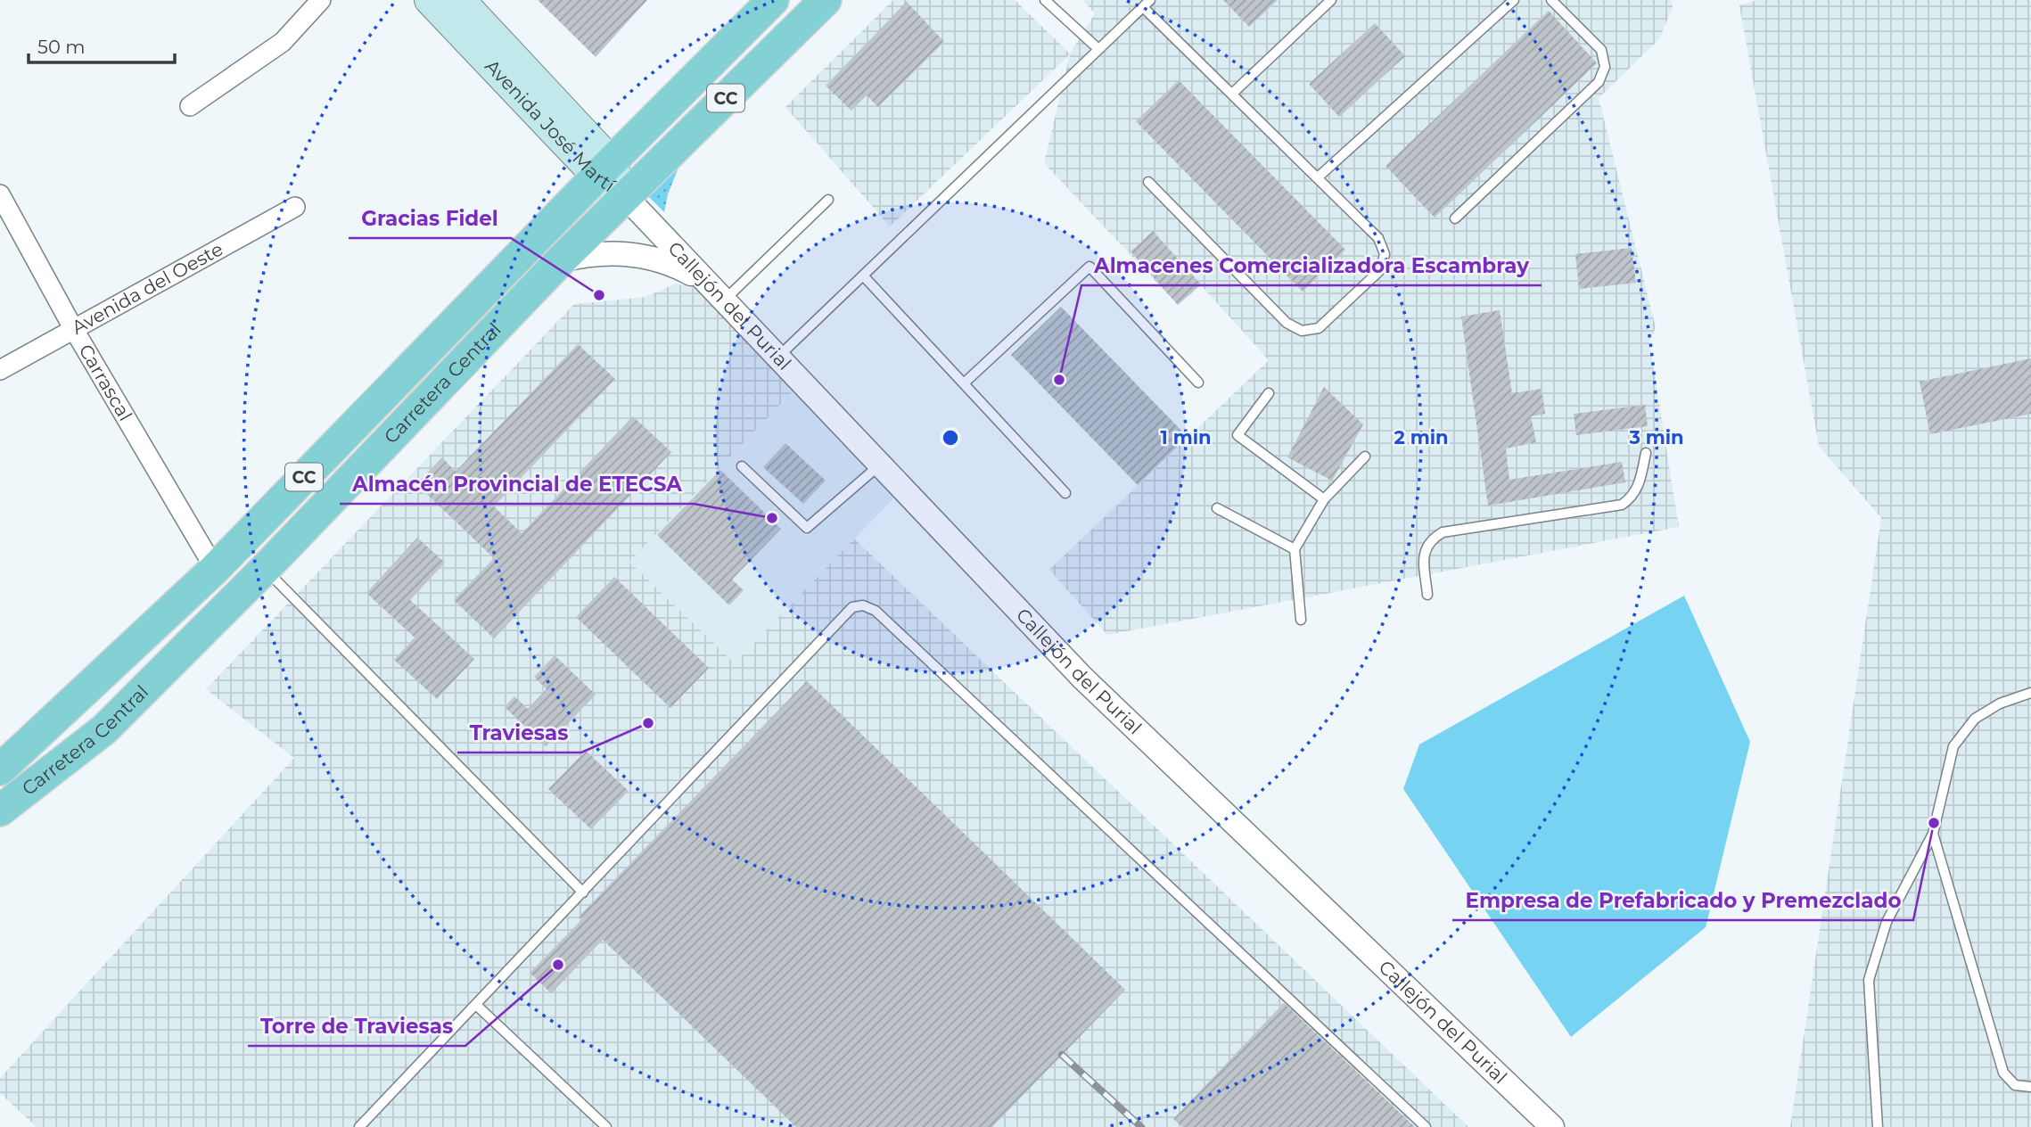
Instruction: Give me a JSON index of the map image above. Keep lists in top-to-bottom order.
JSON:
{
  "streets": {
    "main road": ["CC", "Avenida José Martí", "Carretera Central"],
    "street": ["Avenida del Oeste", "Callejón del Purial", "Carrascal"]
  },
  "crossings": [
    ["Avenida José Martí", "Callejón del Purial"],
    ["Avenida José Martí", "Carretera Central"],
    ["Avenida del Oeste", "Carrascal"],
    ["Callejón del Purial", "Carretera Central"],
    ["Carrascal", "Carretera Central"]
  ],
  "places": [
    "Gracias Fidel",
    "Almacenes Comercializadora Escambray",
    "Almacén Provincial de ETECSA",
    "Traviesas",
    "Empresa de Prefabricado y Premezclado",
    "Torre de Traviesas"
  ],
  "scale_bar": "50 m",
  "rings": ["1 min", "2 min", "3 min"]
}
